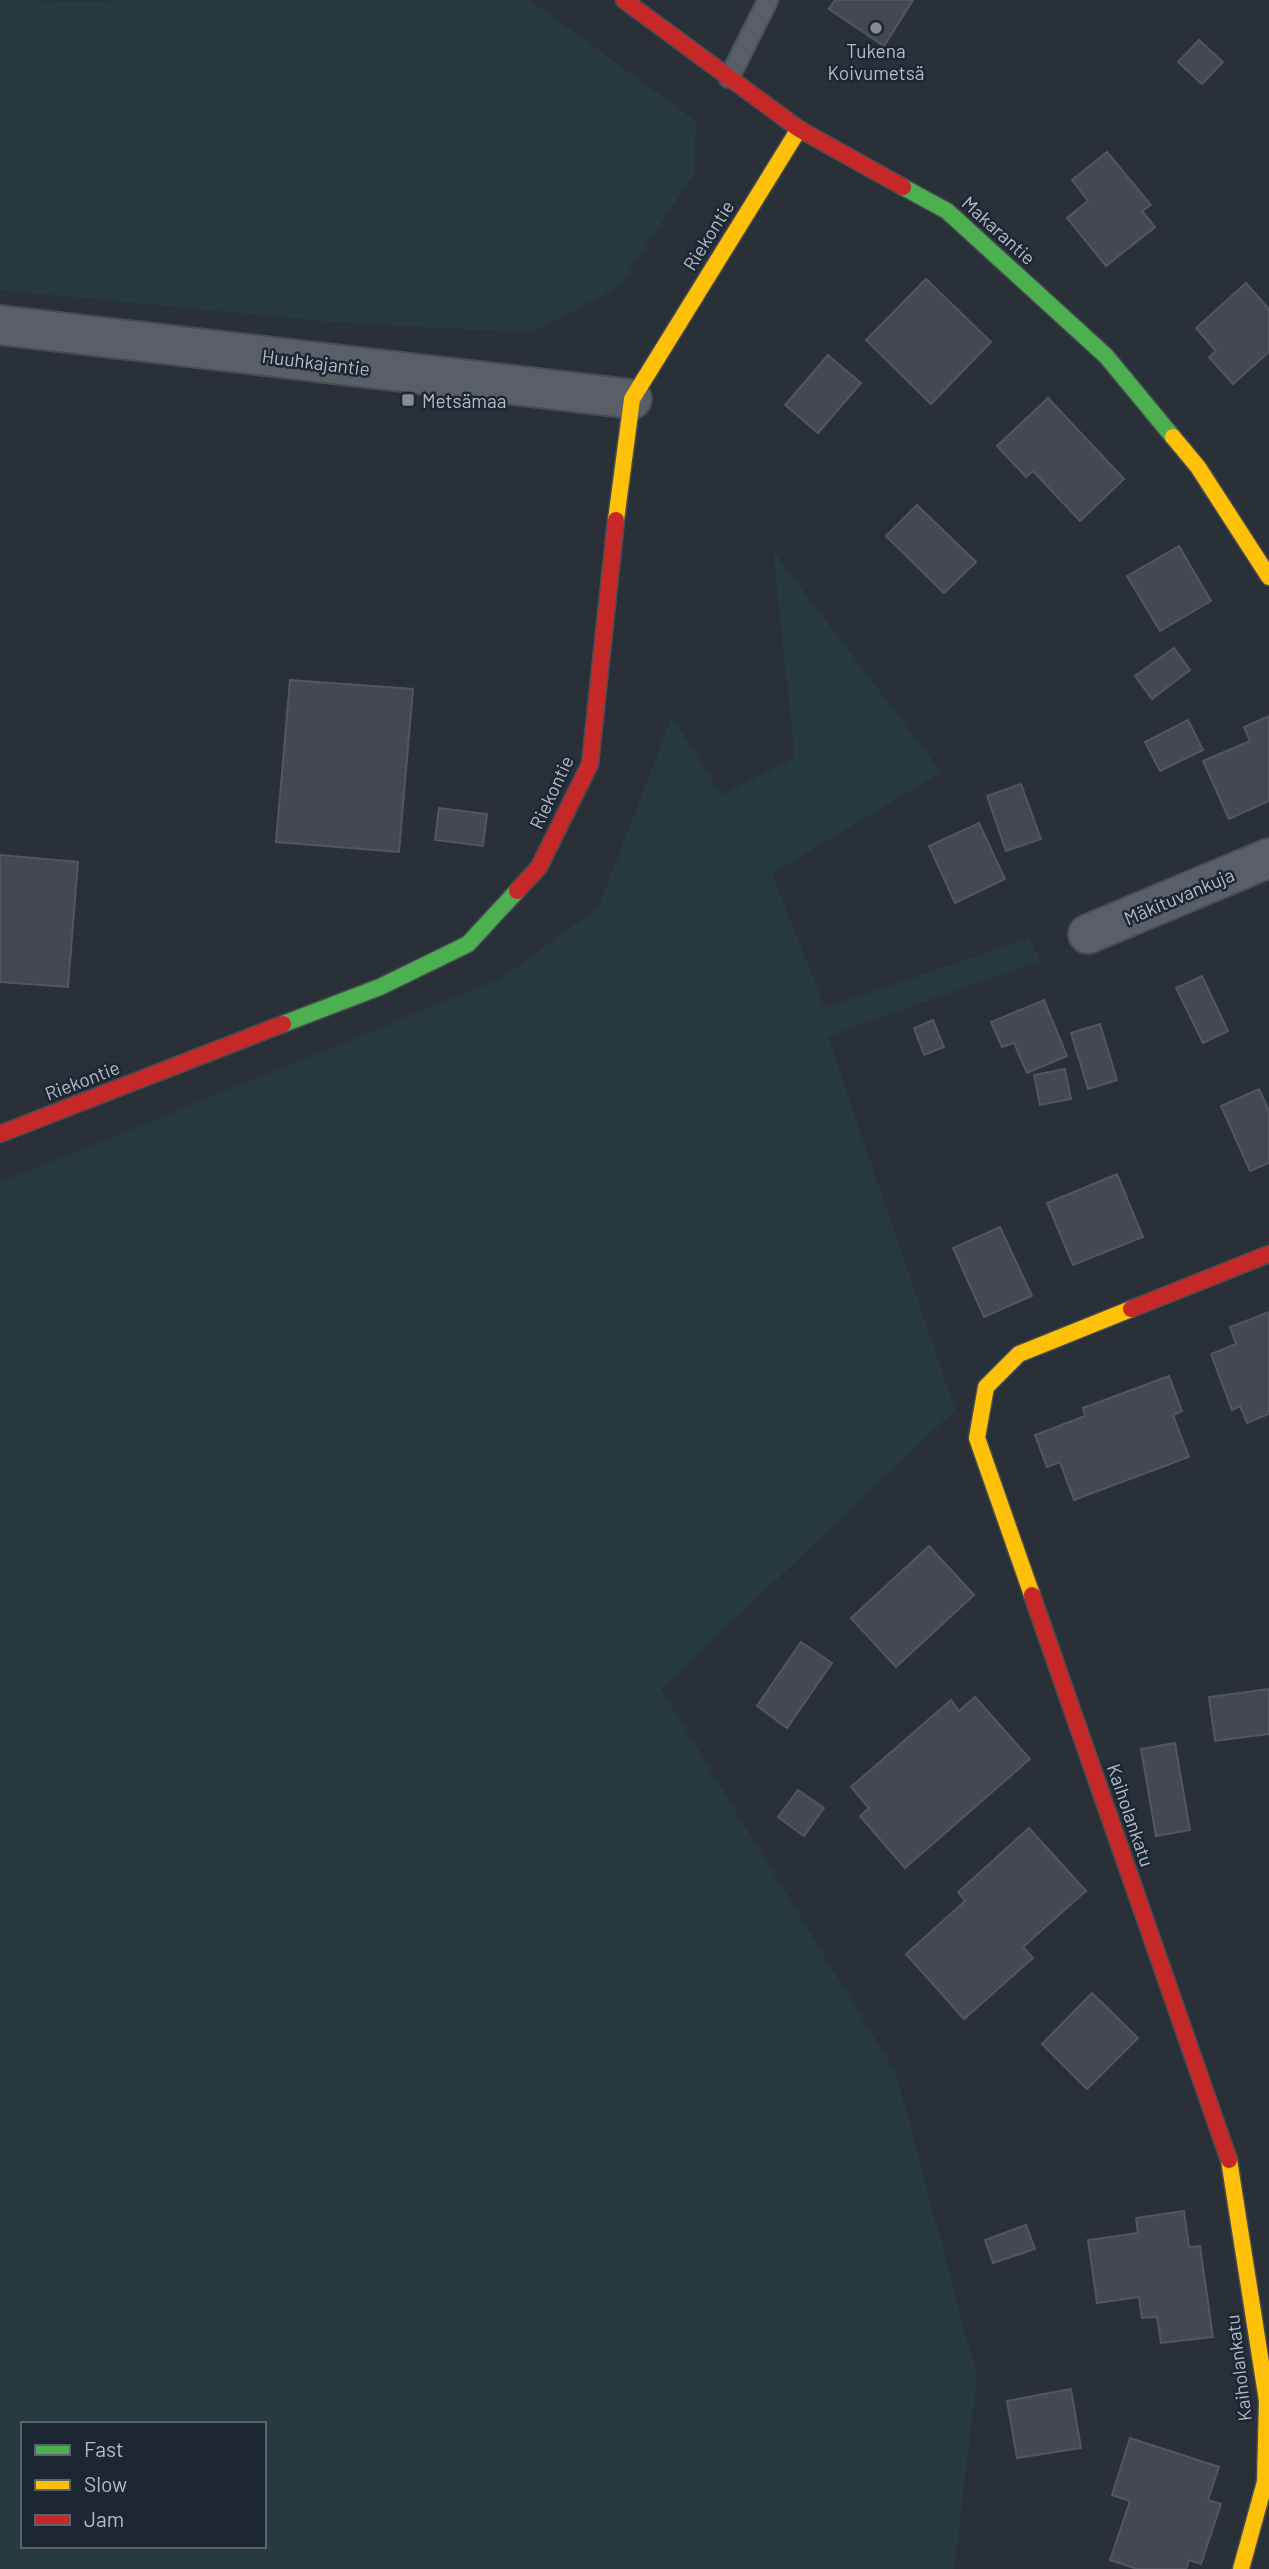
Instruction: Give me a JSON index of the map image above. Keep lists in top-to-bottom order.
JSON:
{
  "streets": {
    "street": [
      "Makarantie",
      "Riekontie",
      "Huuhkajantie",
      "Mäkituvankuja",
      "Kaiholankatu"
    ]
  },
  "crossings": [
    ["Makarantie", "Riekontie"],
    ["Riekontie", "Huuhkajantie"]
  ],
  "places": {
    "other": ["Tukena Koivumetsä"],
    "transit": ["Metsämaa"]
  },
  "legend": ["Fast", "Slow", "Jam"]
}
